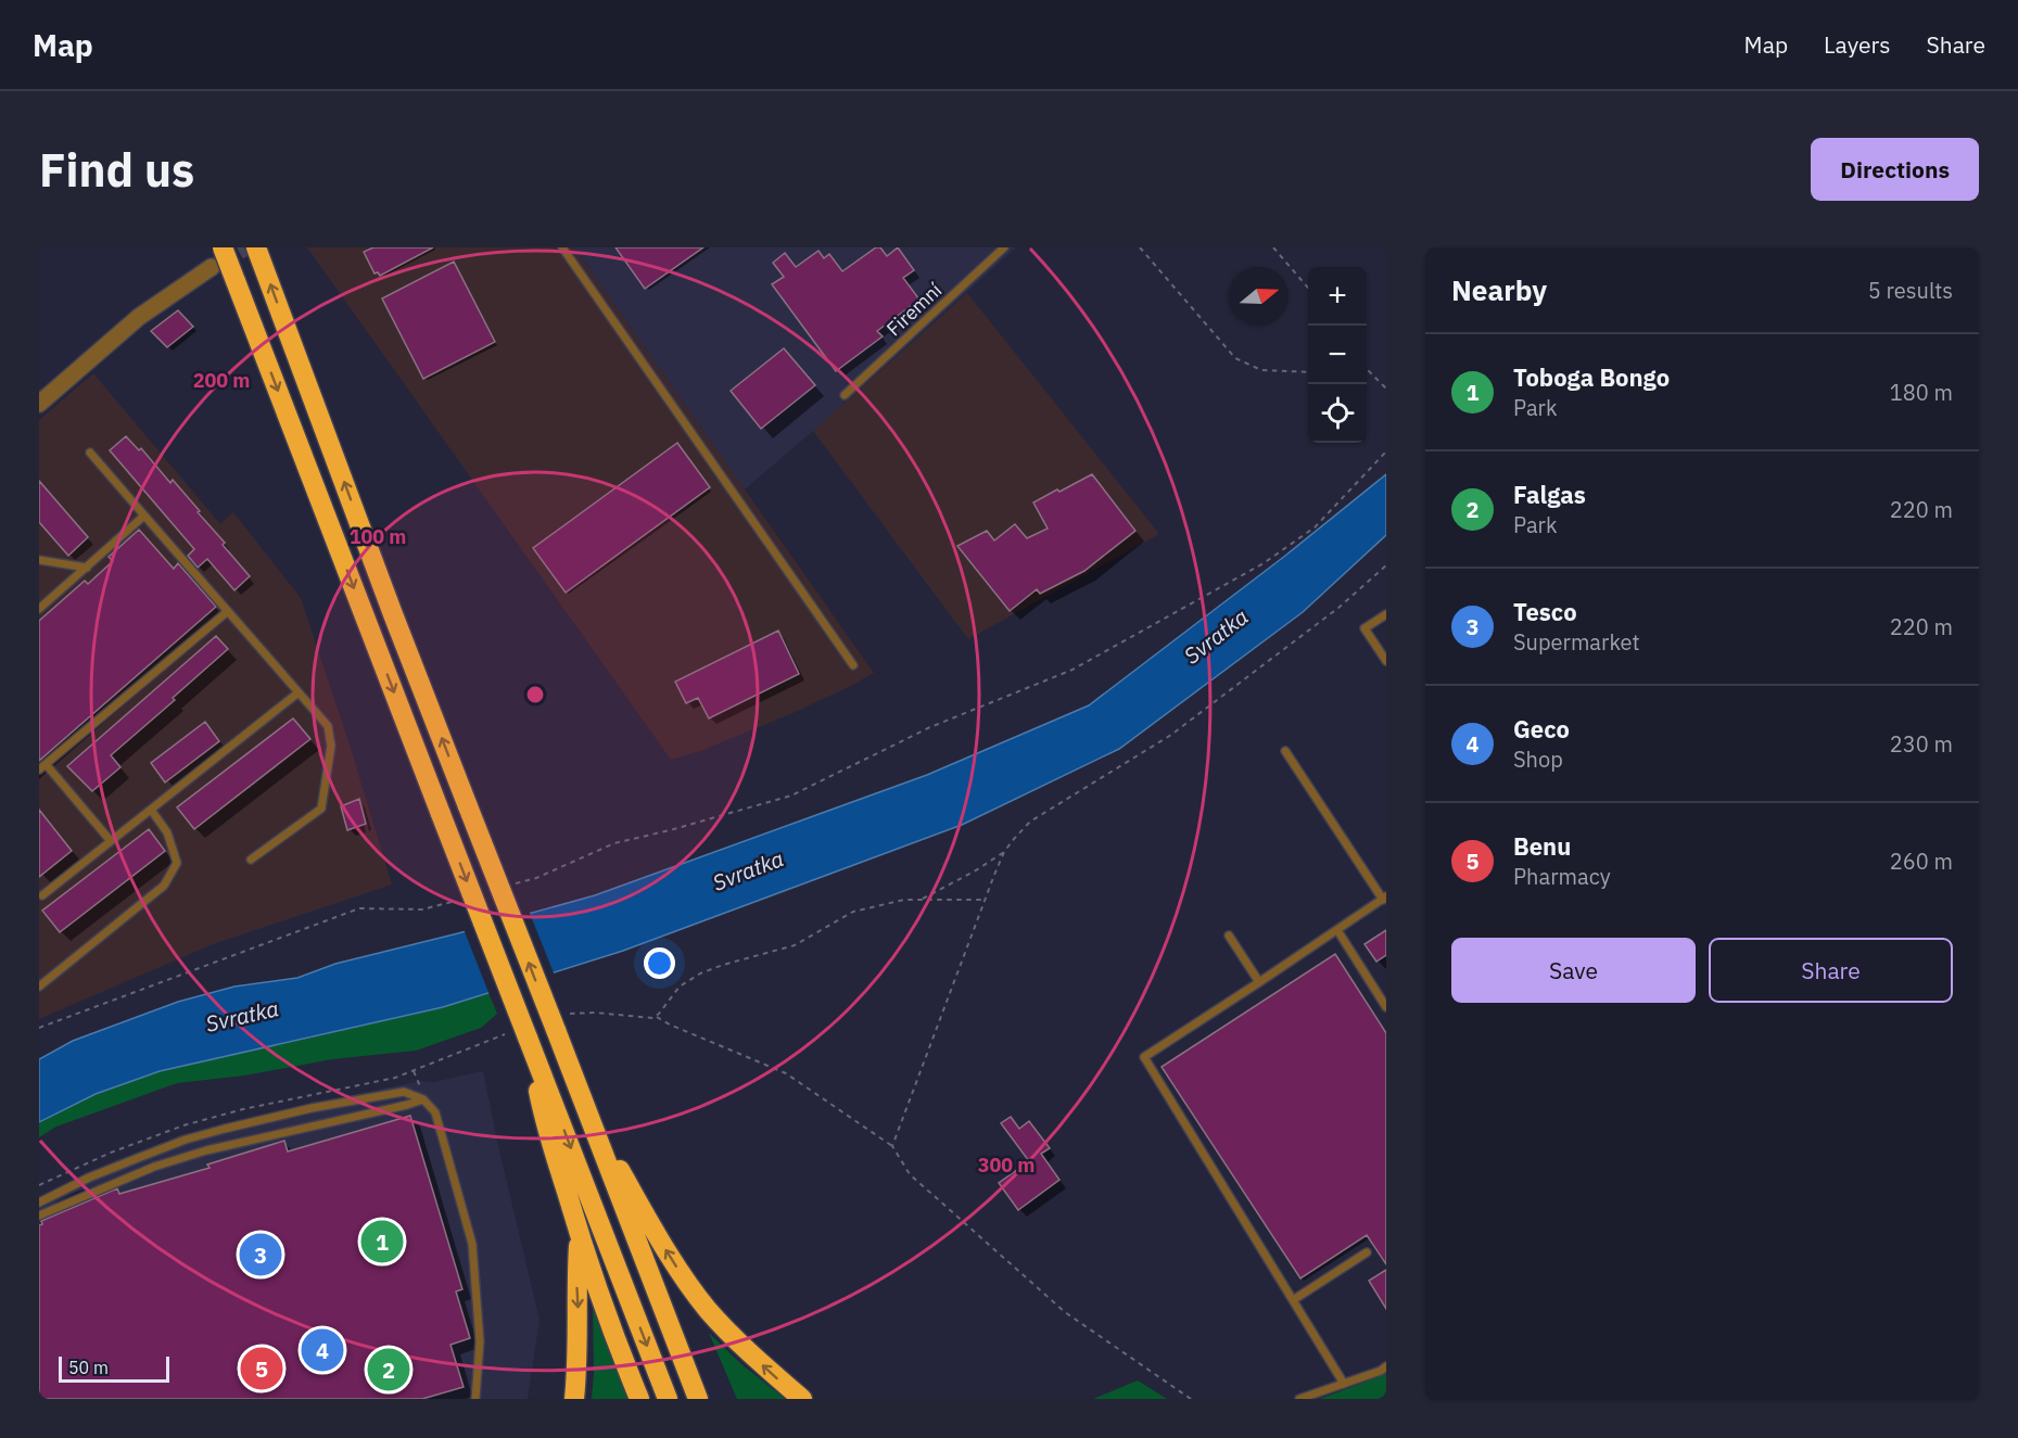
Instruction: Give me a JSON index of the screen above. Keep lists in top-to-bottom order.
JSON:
{
  "streets": {
    "lane": ["Firemní"]
  },
  "water": ["Svratka"],
  "scale_bar": "50 m",
  "north": "right",
  "page": {
    "header": "Map",
    "nav": ["Map", "Layers", "Share"],
    "buttons": [
      "Directions",
      ["Save", "Share"]
    ],
    "title": "Find us",
    "heading": ["Nearby", "5 results"],
    "map_buttons": ["+", "−"],
    "list": [
      {
        "mark": "1",
        "name": "Toboga Bongo",
        "note": "Park",
        "value": "180 m"
      },
      {
        "mark": "2",
        "name": "Falgas",
        "note": "Park",
        "value": "220 m"
      },
      {
        "mark": "3",
        "name": "Tesco",
        "note": "Supermarket",
        "value": "220 m"
      },
      {
        "mark": "4",
        "name": "Geco",
        "note": "Shop",
        "value": "230 m"
      },
      {
        "mark": "5",
        "name": "Benu",
        "note": "Pharmacy",
        "value": "260 m"
      }
    ],
    "pins": [
      "1",
      "3",
      "4",
      "5",
      "2"
    ],
    "scale": "50 m"
  },
  "rings": ["200 m", "100 m", "300 m"]
}
